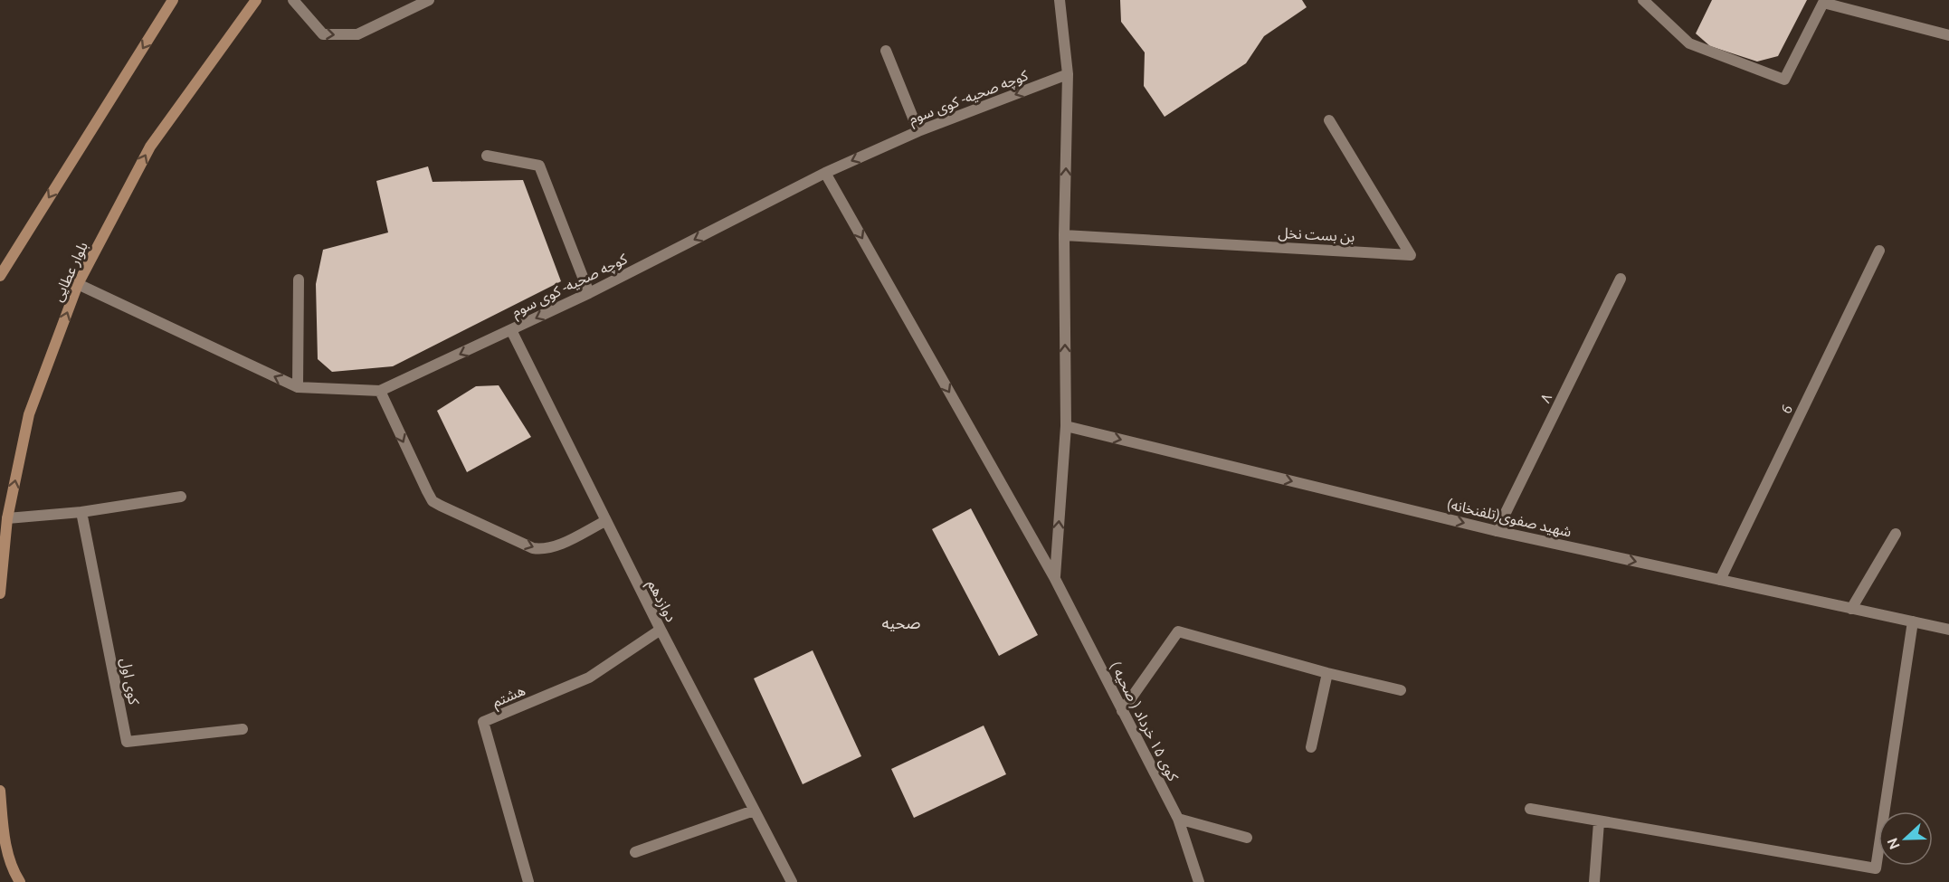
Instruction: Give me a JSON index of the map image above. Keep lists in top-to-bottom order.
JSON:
{
  "streets": {
    "main road": ["بلوار عطایی"],
    "street": [
      "کوچه صحیه- کوی سوم",
      "بن بست نخل",
      "۸",
      "6",
      "شهید صفوی(تلفنخانه)",
      "دوازدهم",
      "کوی اول",
      "هشتم",
      "کوی ۱۵ خرداد ( صحیه )"
    ]
  },
  "crossings": [
    ["کوچه صحیه- کوی سوم", "بلوار عطایی"],
    ["کوچه صحیه- کوی سوم", "دوازدهم"],
    ["کوچه صحیه- کوی سوم", "کوی ۱۵ خرداد ( صحیه )"],
    ["۸", "شهید صفوی(تلفنخانه)"],
    ["6", "شهید صفوی(تلفنخانه)"],
    ["دوازدهم", "هشتم"]
  ],
  "one_way": ["کوچه صحیه- کوی سوم", "شهید صفوی(تلفنخانه)", "کوی ۱۵ خرداد ( صحیه )"],
  "districts": ["صحیه"],
  "north": "left"
}
